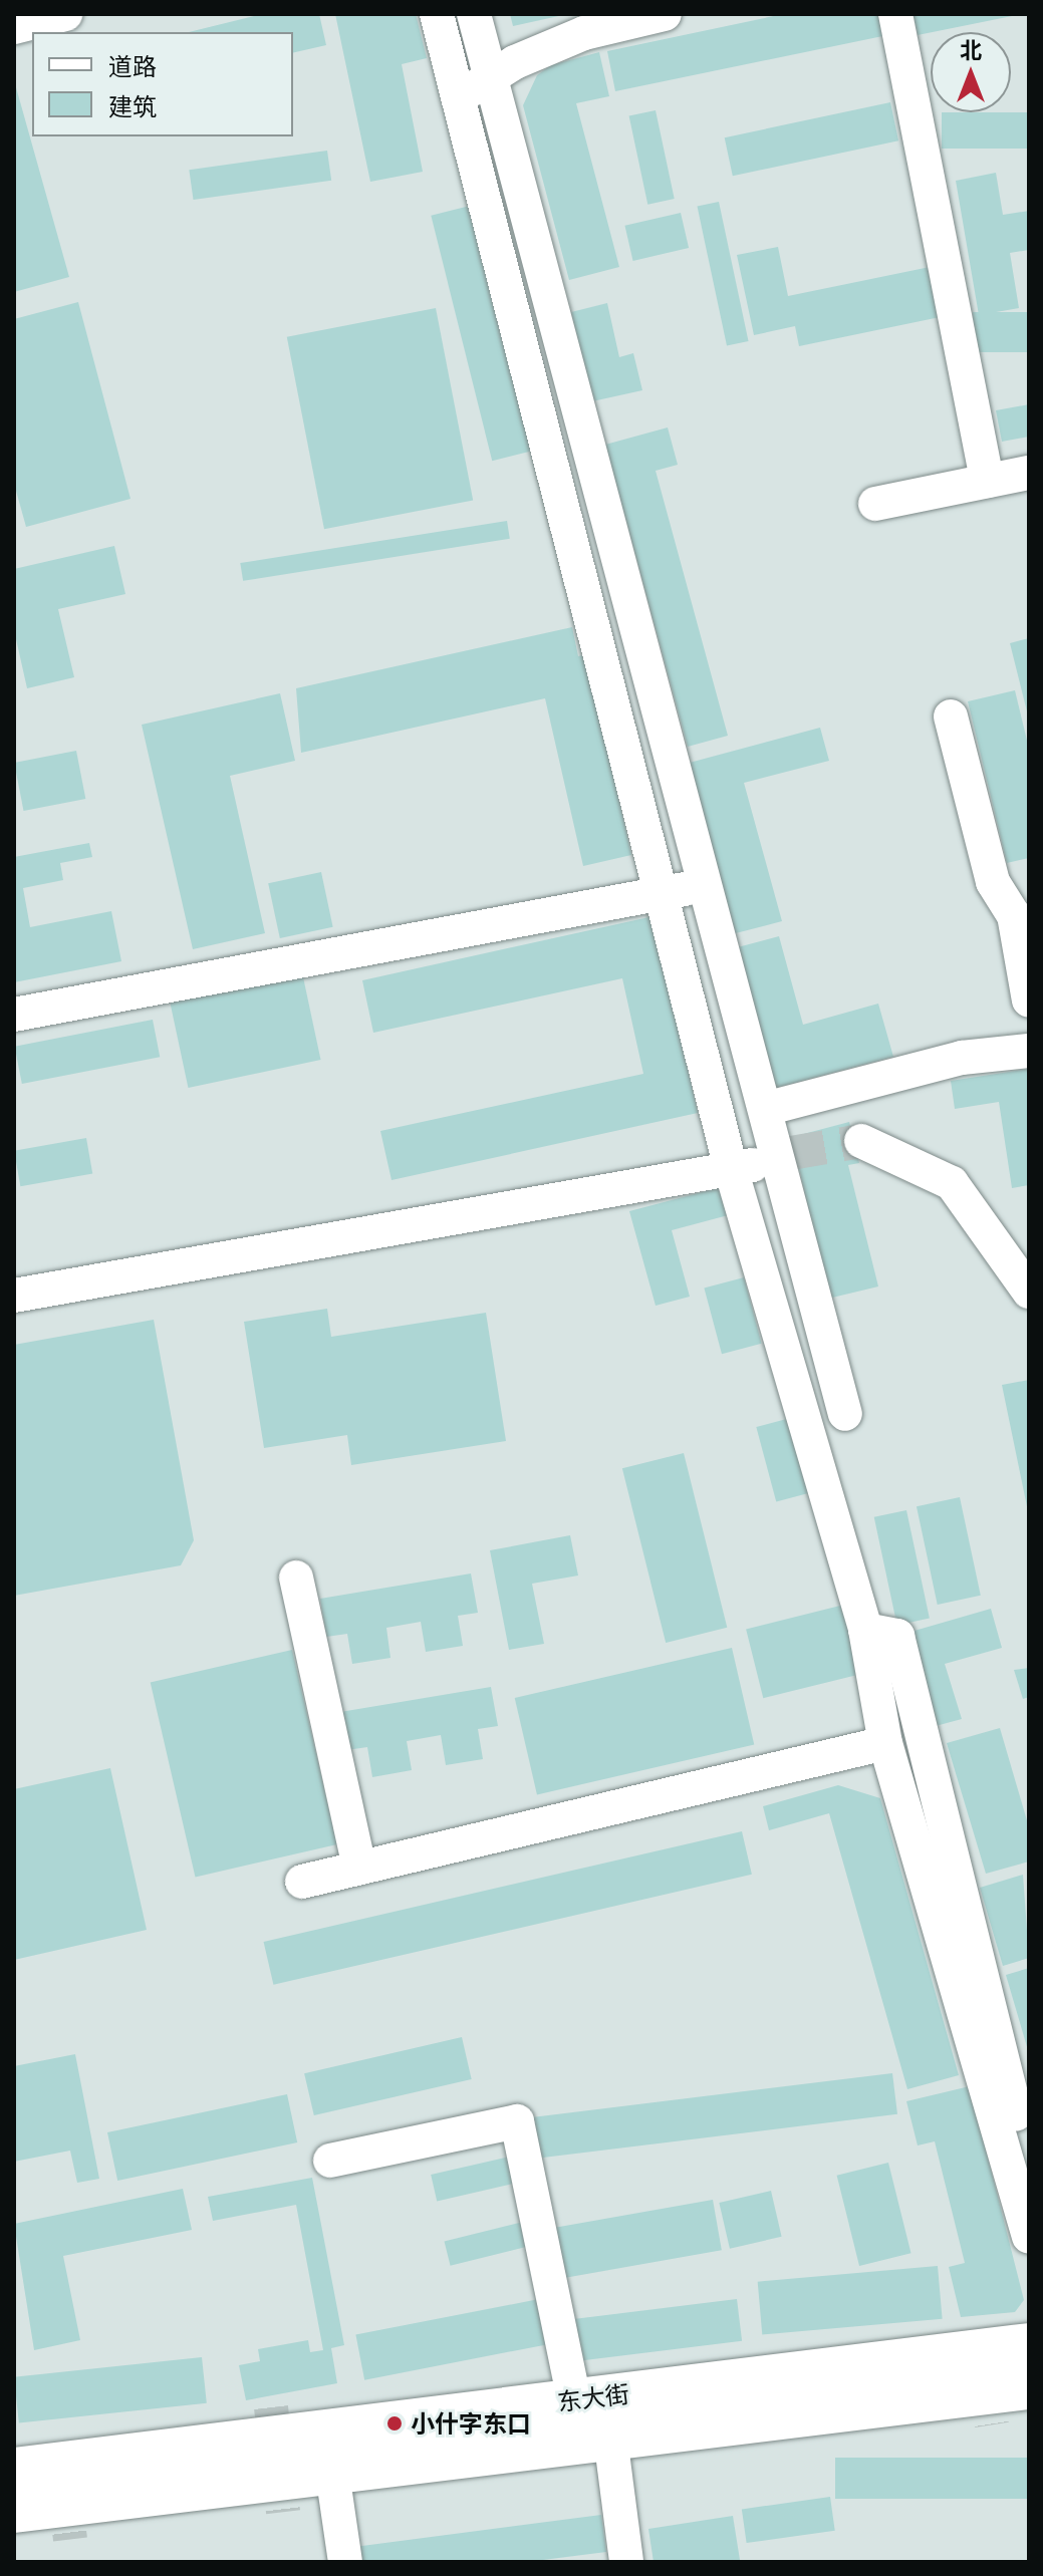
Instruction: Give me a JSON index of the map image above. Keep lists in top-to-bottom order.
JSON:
{
  "streets": {
    "main road": ["东大街"]
  },
  "places": ["小什字东口"],
  "legend": ["道路", "建筑"],
  "north": "top"
}
